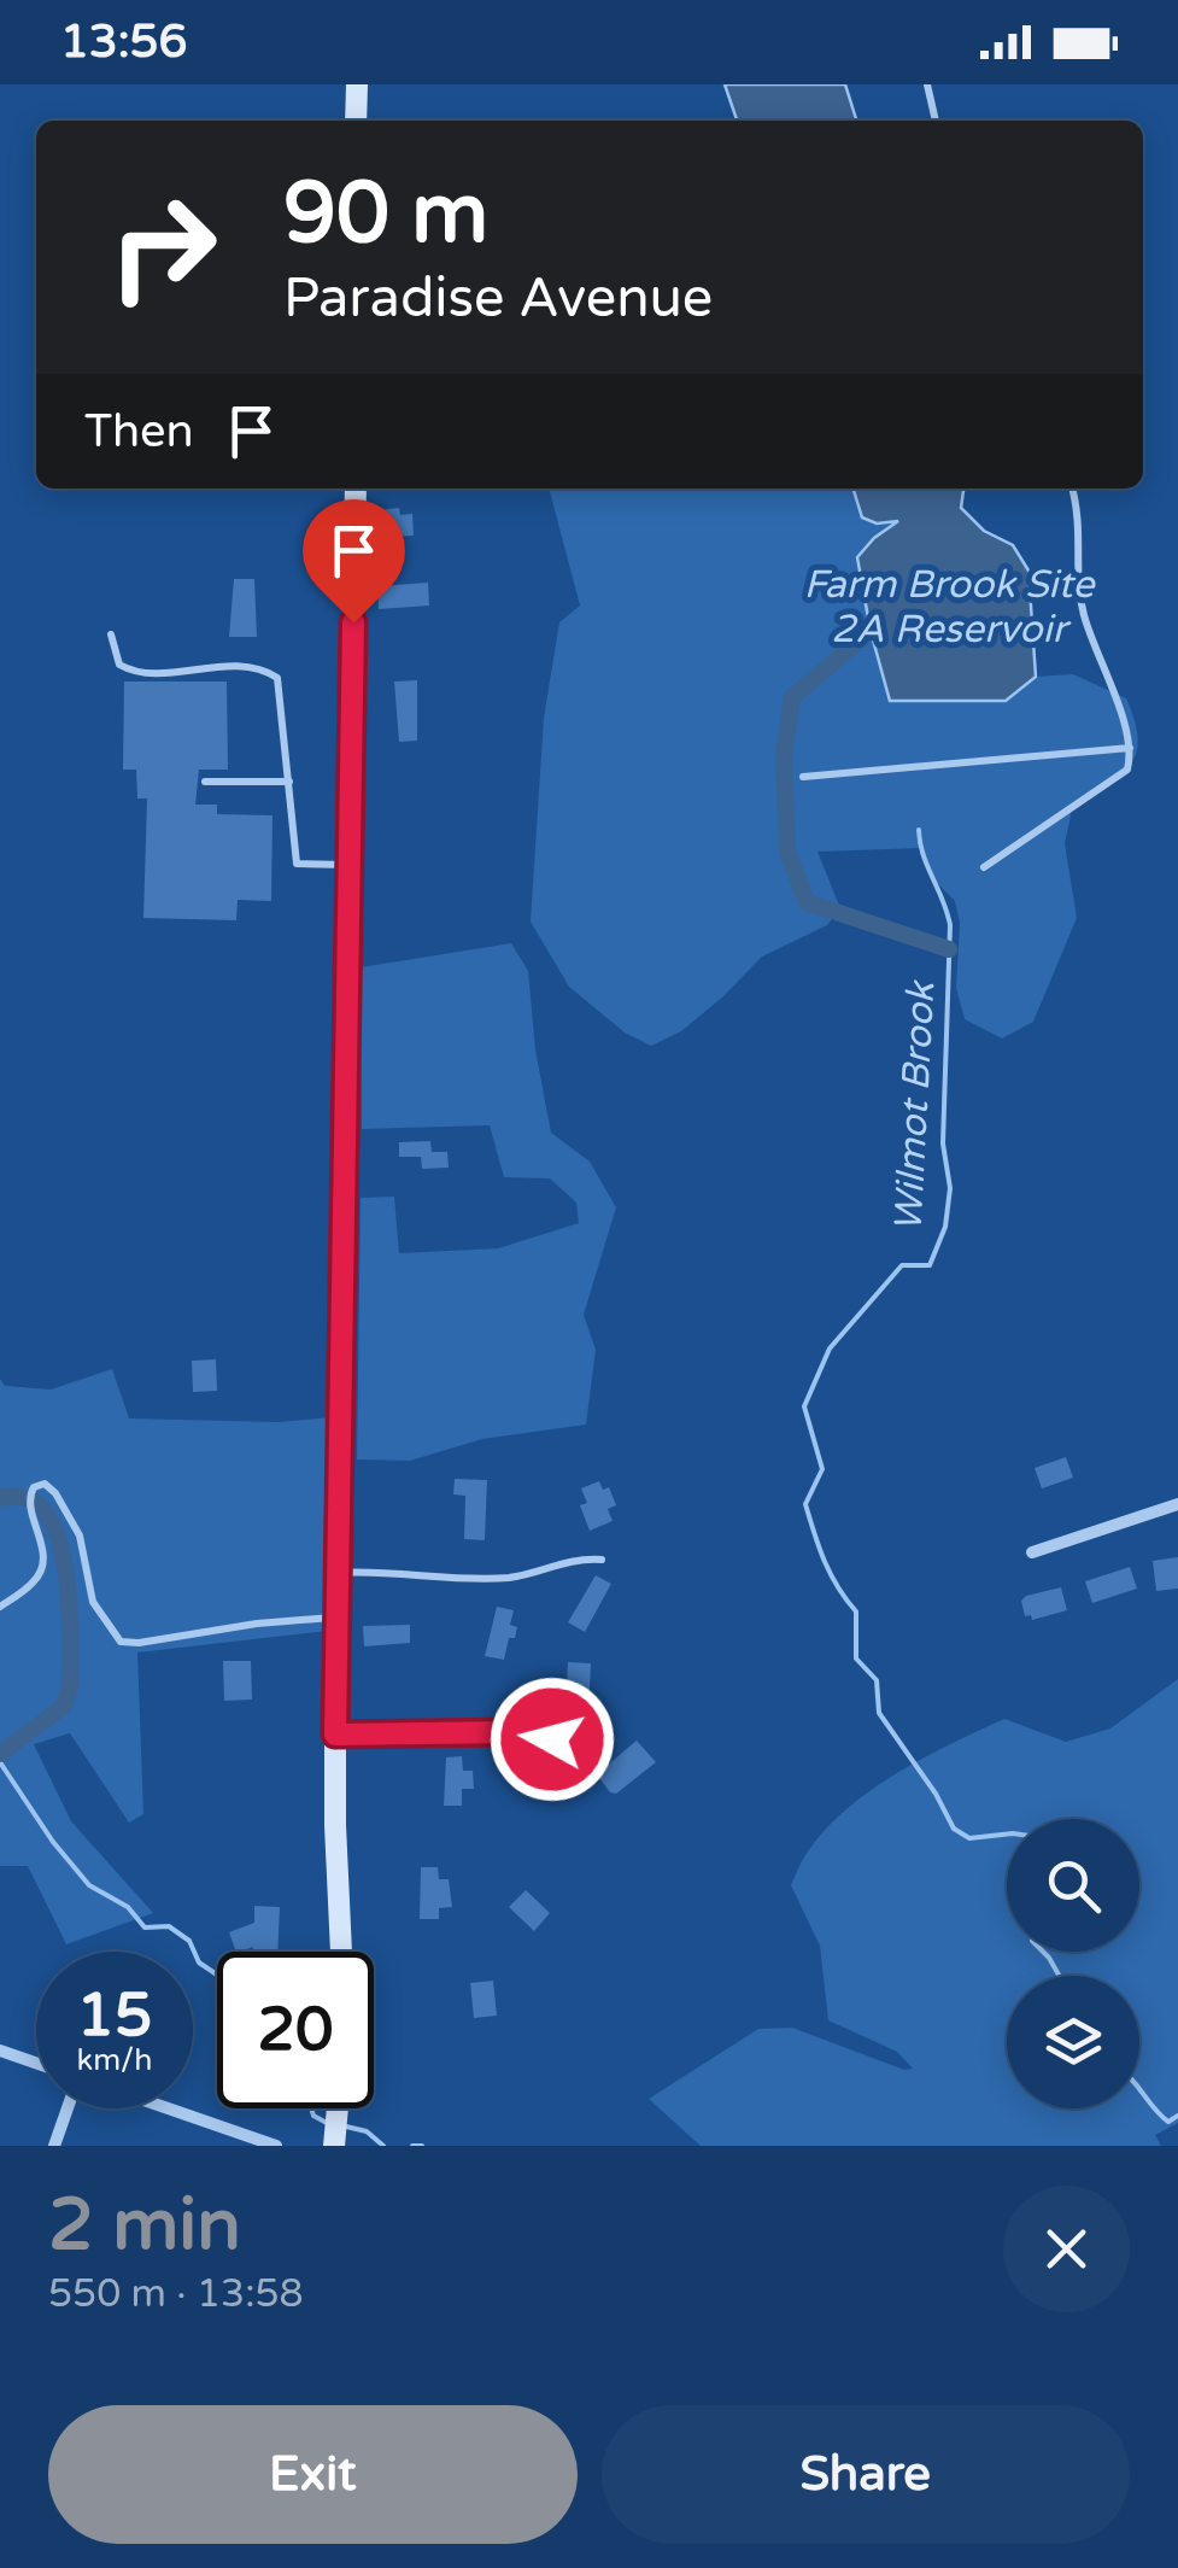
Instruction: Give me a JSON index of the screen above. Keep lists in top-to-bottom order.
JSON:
{
  "water": ["Farm Brook Site 2A Reservoir", "Wilmot Brook"],
  "page": {
    "status": "13:56",
    "turn": ["90 m", "Paradise Avenue"],
    "then": "Then",
    "speed": "15 km/h",
    "limit": "20",
    "heading": ["2 min", "550 m · 13:58"],
    "buttons": ["Exit", "Share"]
  }
}
